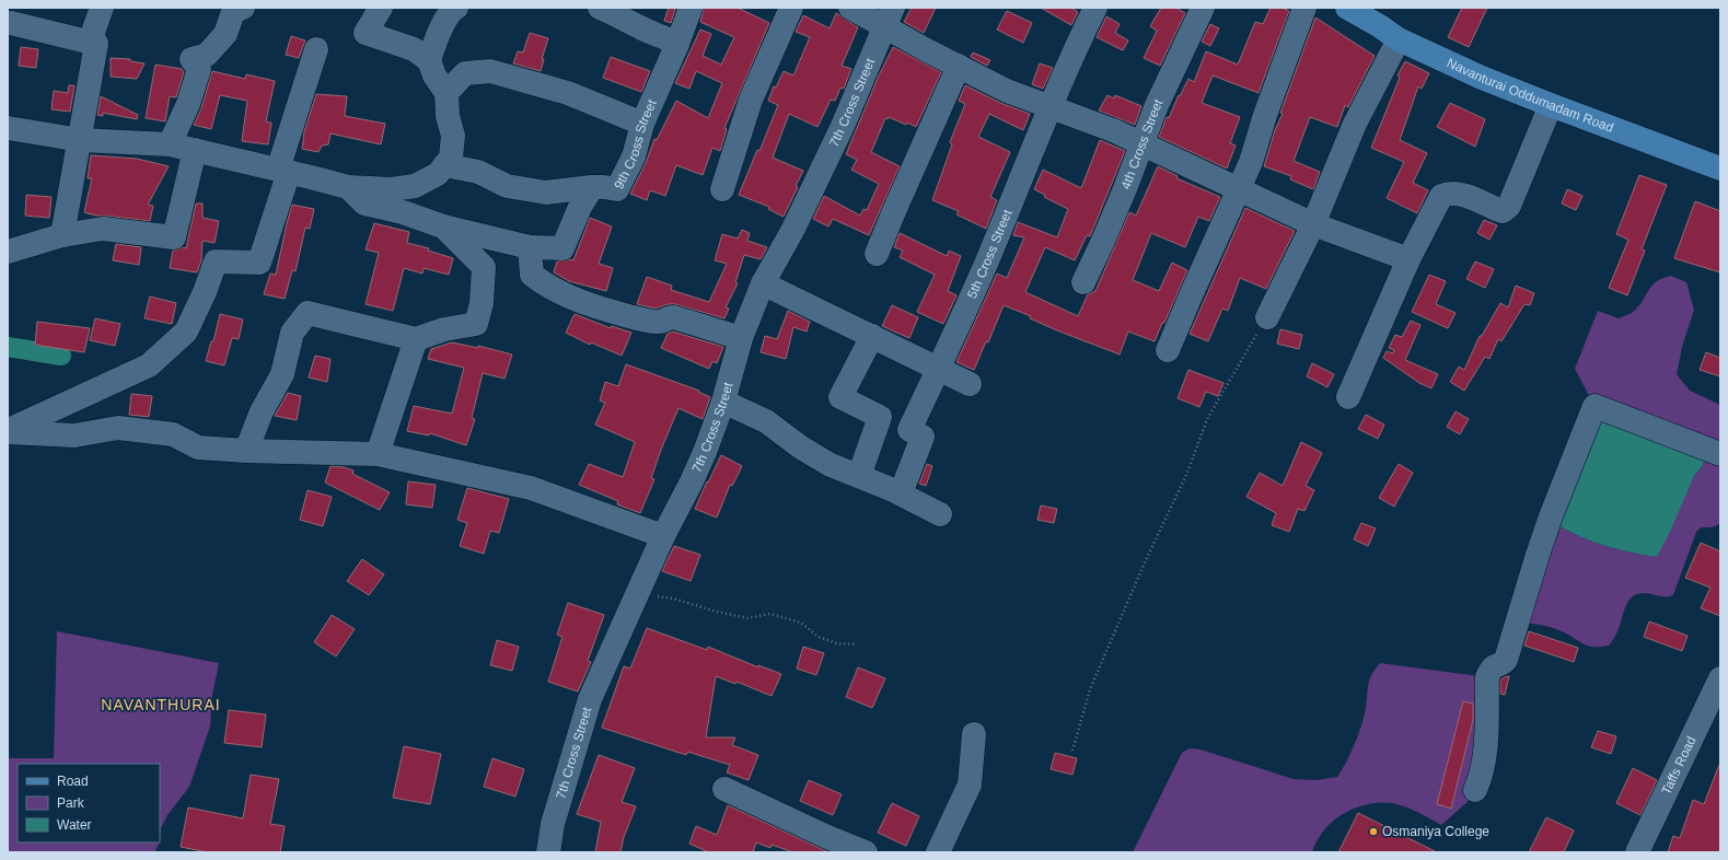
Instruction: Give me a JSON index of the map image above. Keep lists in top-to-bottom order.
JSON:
{
  "streets": {
    "main road": ["Navanturai Oddumadam Road"],
    "street": [
      "7th Cross Street",
      "9th Cross Street",
      "4th Cross Street",
      "5th Cross Street",
      "Taffs Road"
    ]
  },
  "districts": ["NAVANTHURAI"],
  "places": ["Osmaniya College"],
  "legend": ["Road", "Park", "Water"]
}
